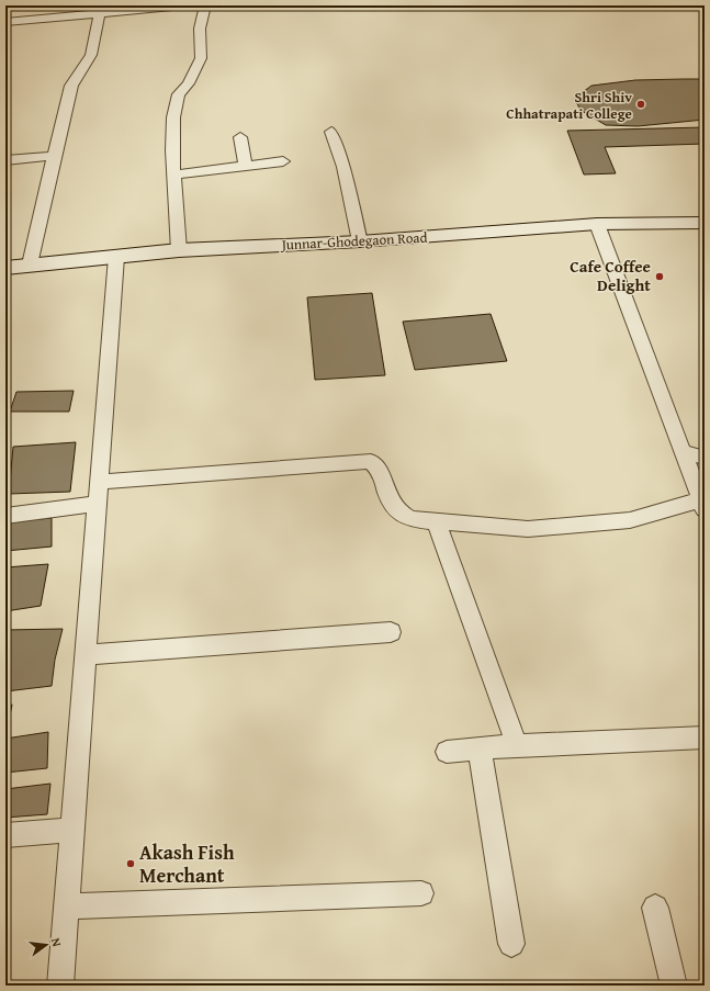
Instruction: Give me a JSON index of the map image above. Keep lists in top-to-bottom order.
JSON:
{
  "streets": {
    "main road": ["Junnar-Ghodegaon Road"]
  },
  "places": ["Shri Shiv Chhatrapati College", "Cafe Coffee Delight", "Akash Fish Merchant"],
  "north": "right"
}
